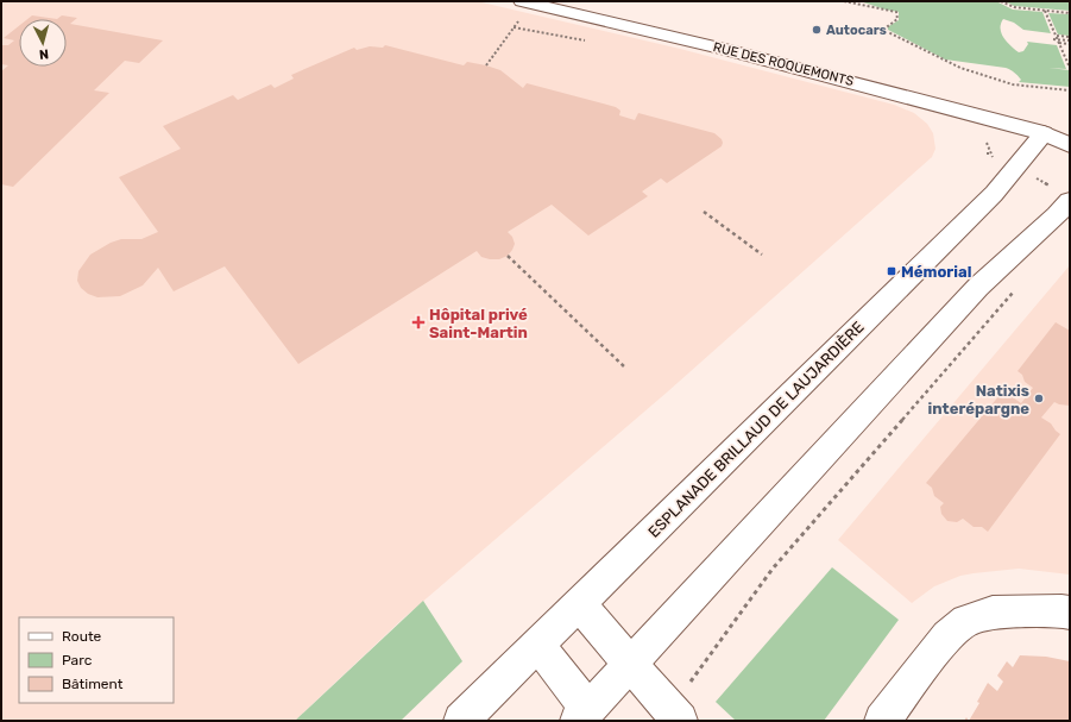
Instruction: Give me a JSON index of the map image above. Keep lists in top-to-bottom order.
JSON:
{
  "streets": {
    "street": ["RUE DES ROQUEMONTS", "ESPLANADE BRILLAUD DE LAUJARDIÈRE"]
  },
  "crossings": [
    ["RUE DES ROQUEMONTS", "ESPLANADE BRILLAUD DE LAUJARDIÈRE"]
  ],
  "places": {
    "other": ["Autocars", "Natixis interépargne"],
    "transit": ["Mémorial"],
    "health": ["Hôpital privé Saint-Martin"]
  },
  "legend": ["Route", "Parc", "Bâtiment"],
  "north": "bottom"
}
